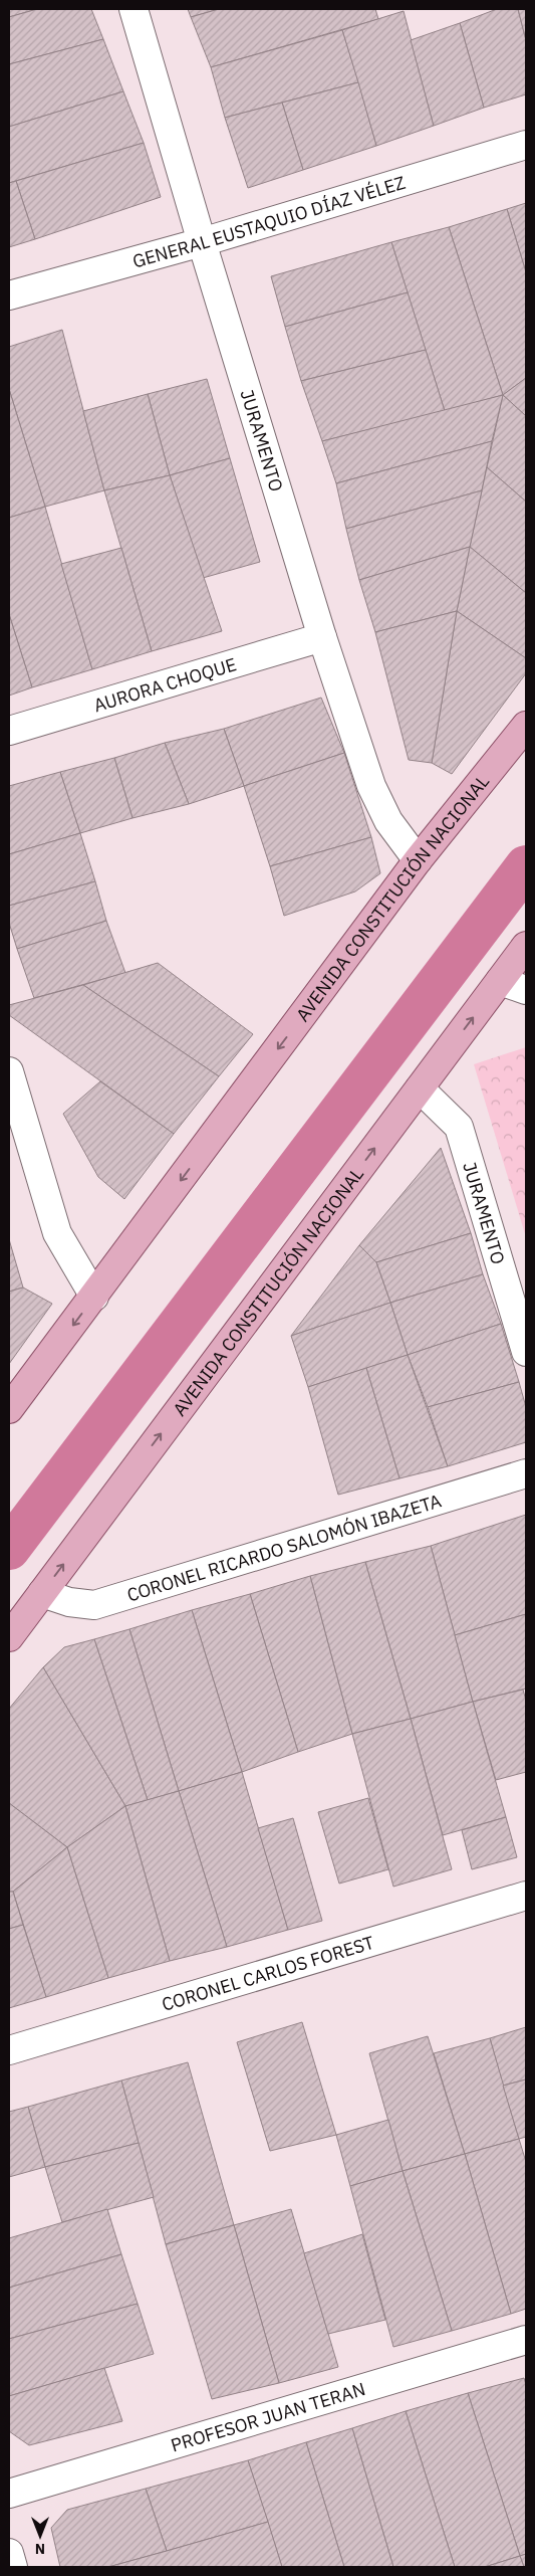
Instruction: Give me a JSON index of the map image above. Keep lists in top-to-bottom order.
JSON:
{
  "streets": {
    "main road": ["AVENIDA CONSTITUCIÓN NACIONAL"],
    "street": [
      "GENERAL EUSTAQUIO DÍAZ VÉLEZ",
      "JURAMENTO",
      "AURORA CHOQUE",
      "CORONEL RICARDO SALOMÓN IBAZETA",
      "CORONEL CARLOS FOREST",
      "PROFESOR JUAN TERAN"
    ]
  },
  "crossings": [
    ["GENERAL EUSTAQUIO DÍAZ VÉLEZ", "JURAMENTO"],
    ["JURAMENTO", "AURORA CHOQUE"],
    ["JURAMENTO", "AVENIDA CONSTITUCIÓN NACIONAL"],
    ["AVENIDA CONSTITUCIÓN NACIONAL", "CORONEL RICARDO SALOMÓN IBAZETA"]
  ],
  "north": "bottom"
}
